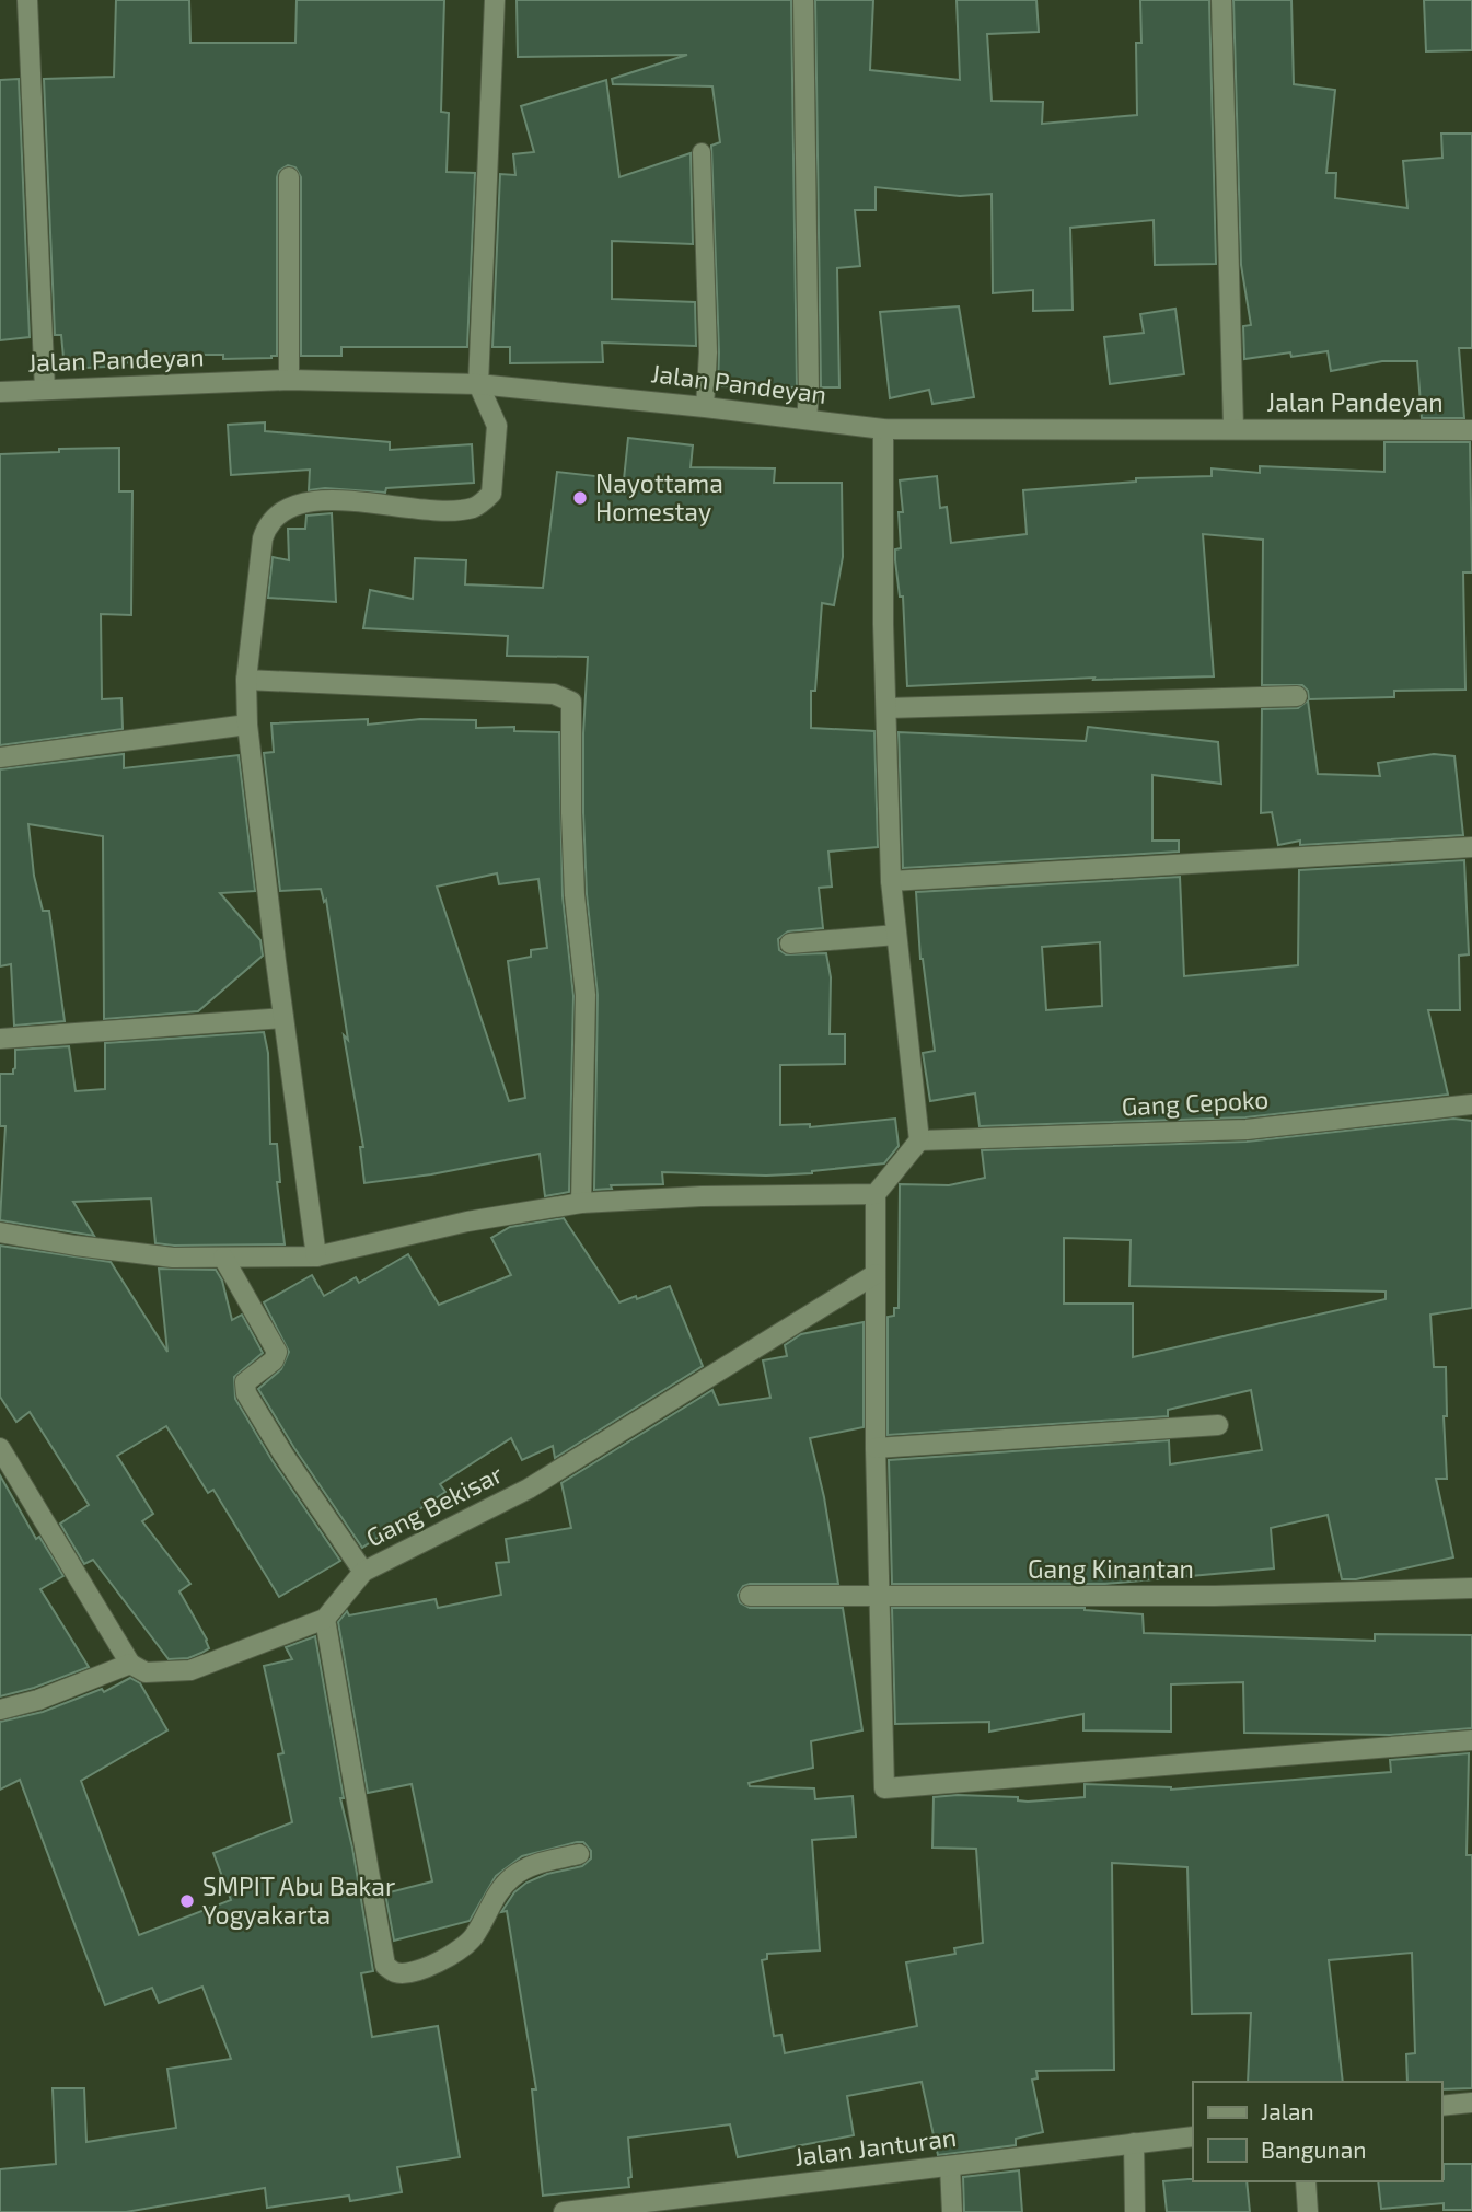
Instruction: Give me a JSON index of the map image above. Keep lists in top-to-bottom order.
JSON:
{
  "streets": {
    "street": [
      "Jalan Pandeyan",
      "Gang Cepoko",
      "Gang Bekisar",
      "Gang Kinantan",
      "Jalan Janturan"
    ]
  },
  "places": ["Nayottama Homestay", "SMPIT Abu Bakar Yogyakarta"],
  "legend": ["Jalan", "Bangunan"]
}
